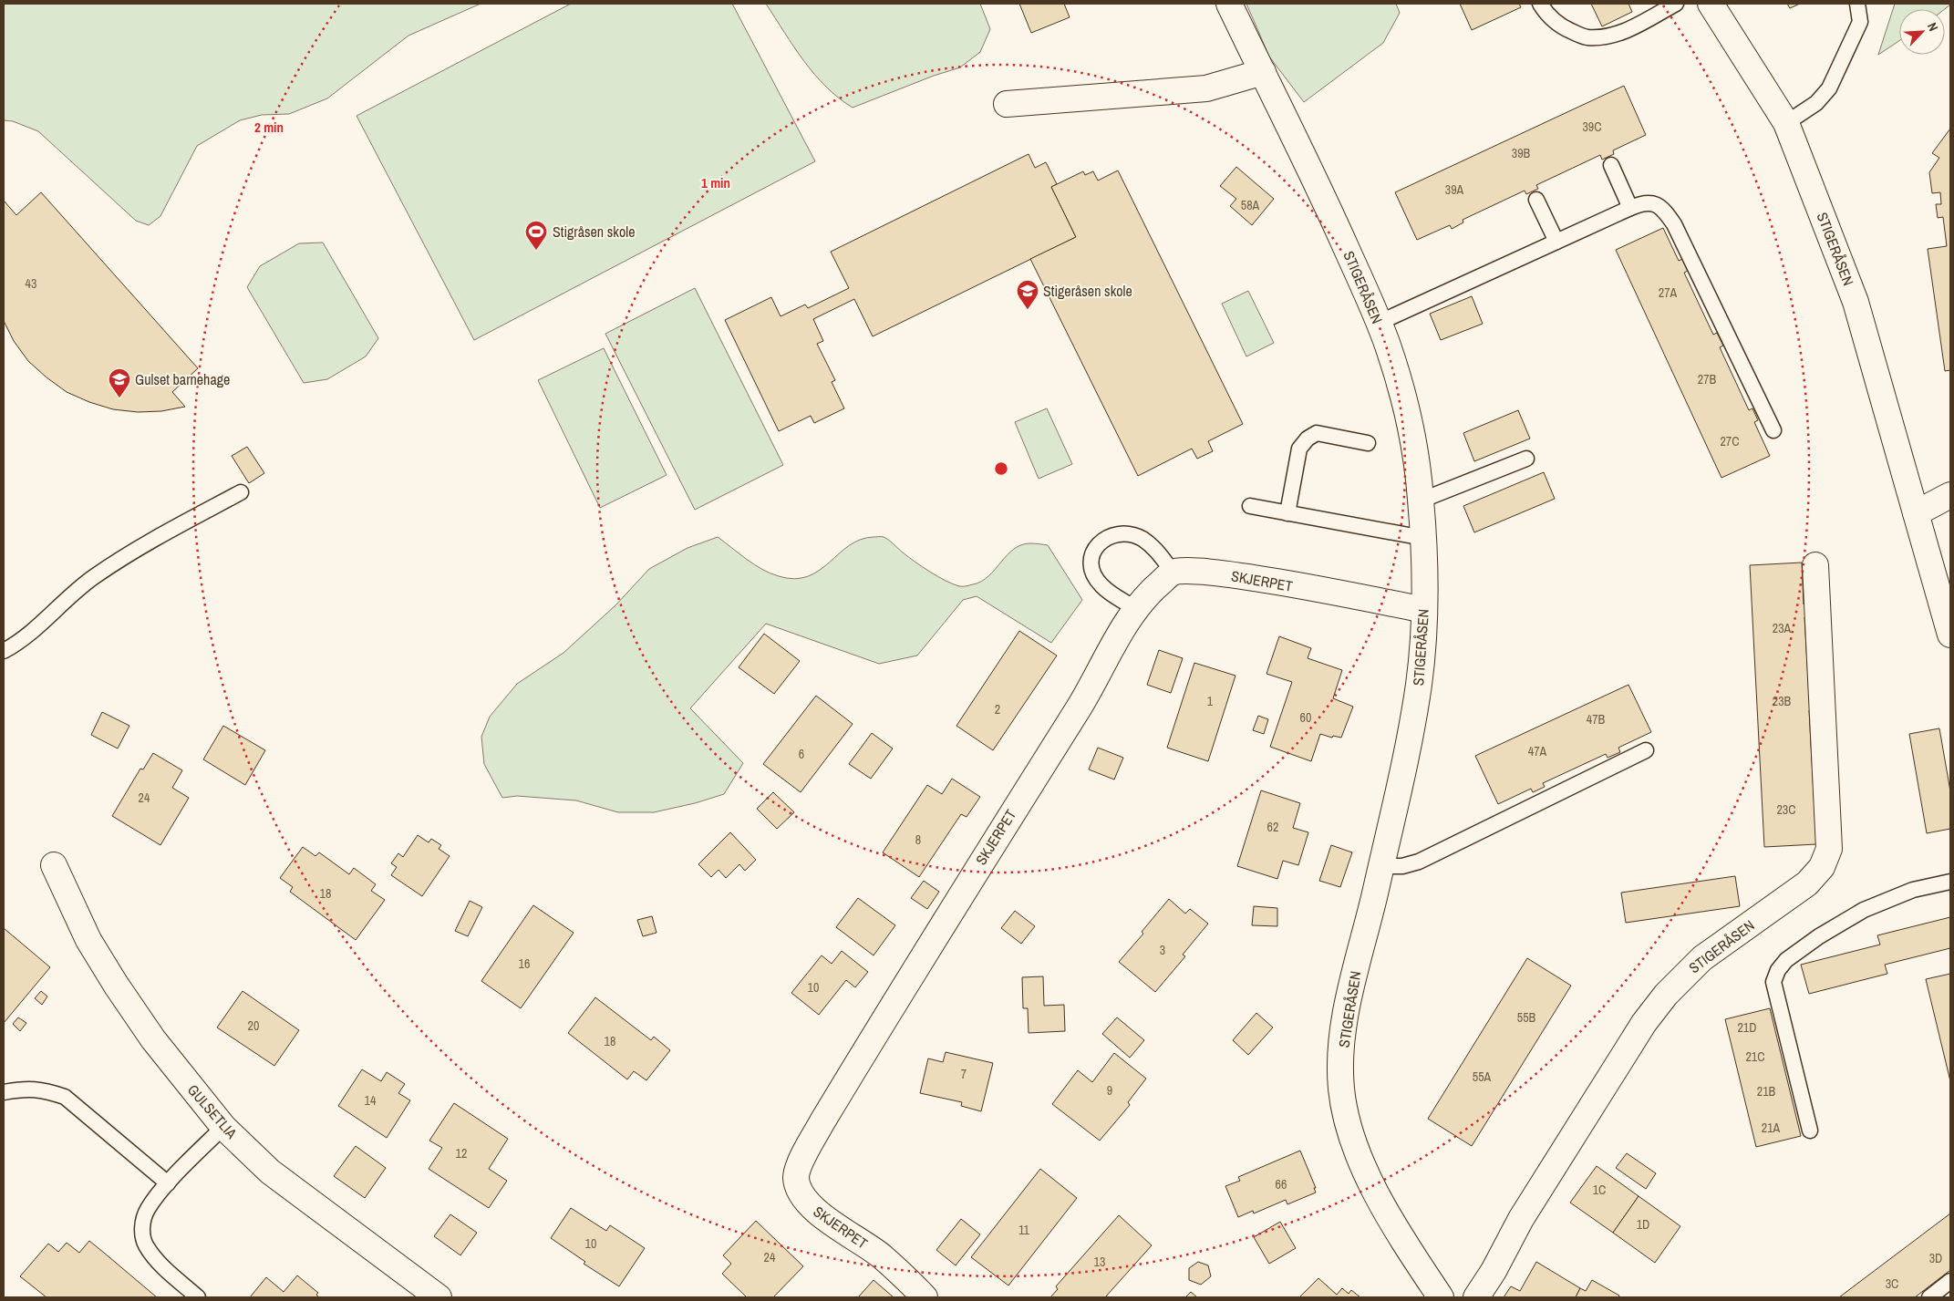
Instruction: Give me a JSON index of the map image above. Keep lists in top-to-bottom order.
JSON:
{
  "streets": {
    "street": ["STIGERÅSEN", "SKJERPET", "GULSETLIA"]
  },
  "crossings": [
    ["STIGERÅSEN", "SKJERPET"]
  ],
  "places": {
    "sports": ["Stigråsen skole"],
    "school or university": ["Stigeråsen skole", "Gulset barnehage"]
  },
  "house_numbers": [
    "39C",
    "39B",
    "39A",
    "58A",
    "43",
    "27A",
    "27B",
    "27C",
    "23A",
    "1",
    "23B",
    "2",
    "60",
    "47B",
    "47A",
    "6",
    "24",
    "23C",
    "62",
    "8",
    "18",
    "3",
    "16",
    "10",
    "55B",
    "20",
    "21D",
    "18",
    "21C",
    "7",
    "55A",
    "9",
    "21B",
    "14",
    "21A",
    "12",
    "66",
    "1C",
    "1D",
    "11",
    "10",
    "24",
    "3D",
    "13",
    "3C"
  ],
  "north": "top right",
  "rings": ["2 min", "1 min"]
}
